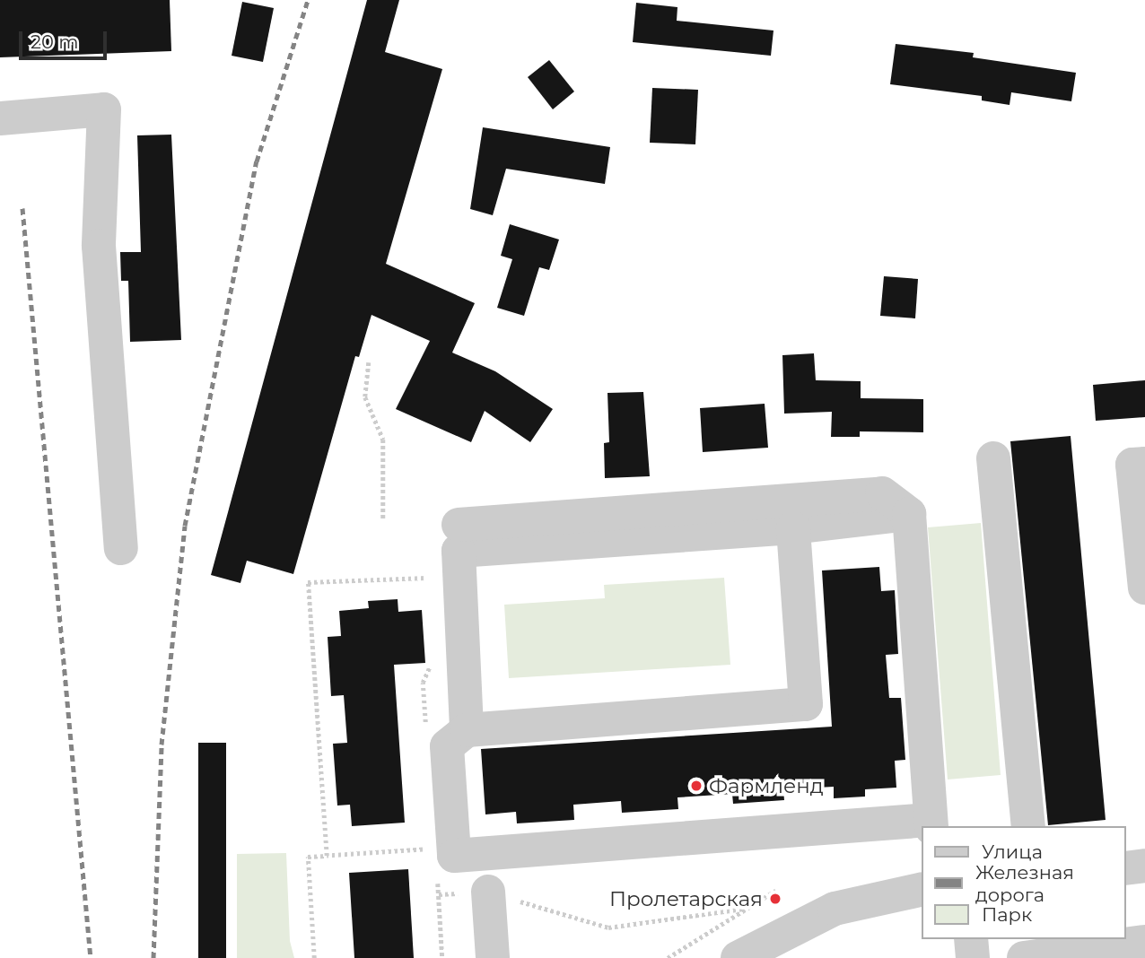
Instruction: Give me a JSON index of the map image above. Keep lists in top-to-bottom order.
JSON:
{
  "places": ["Фармленд", "Пролетарская"],
  "legend": ["Улица", "Железная дорога", "Парк"],
  "scale_bar": "20 m"
}
